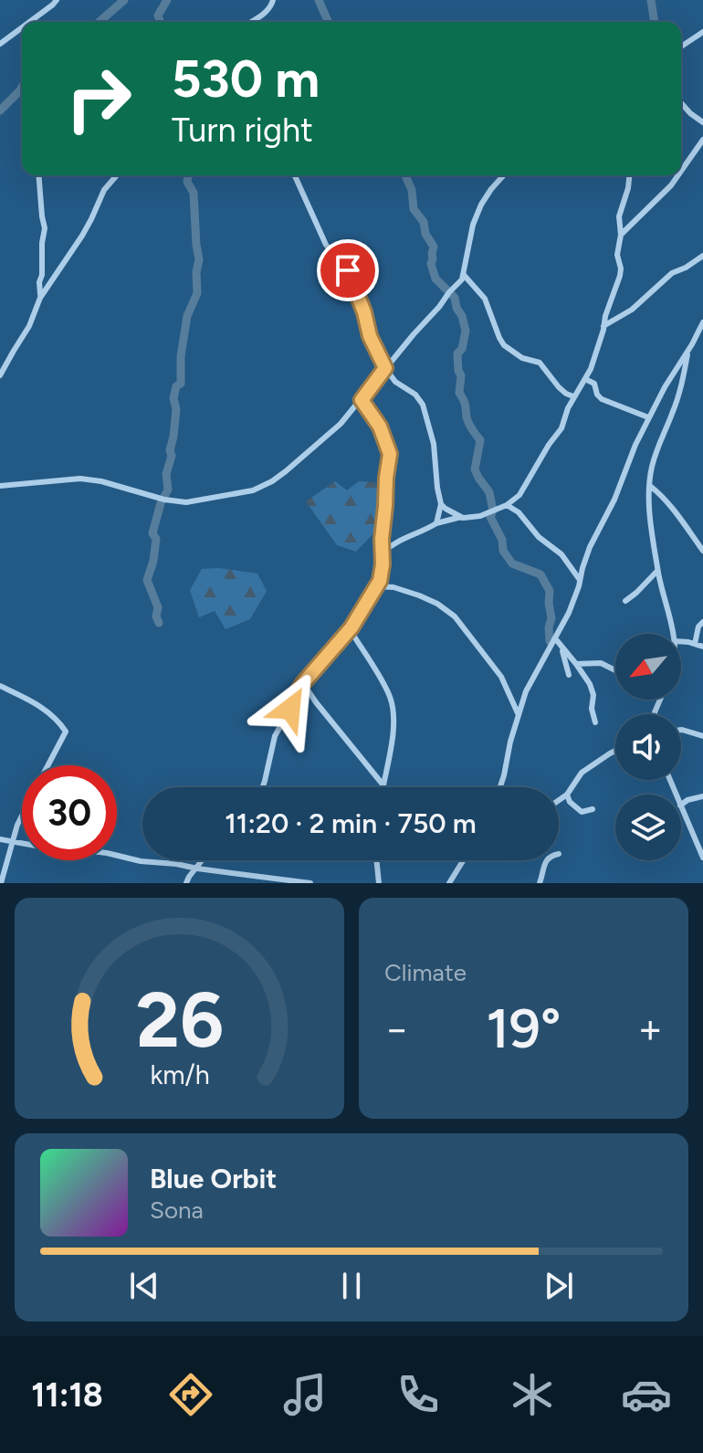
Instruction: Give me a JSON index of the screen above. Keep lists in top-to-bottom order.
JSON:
{
  "north": "bottom left",
  "page": {
    "turn": ["530 m", "Turn right"],
    "limit": "30",
    "trip": "11:20 · 2 min · 750 m",
    "tile": "Climate",
    "heat": ["−", "19°", "+"],
    "song": ["Blue Orbit", "Sona"],
    "tabs": "11:18",
    "gauge": ["26", "km/h"]
  }
}
